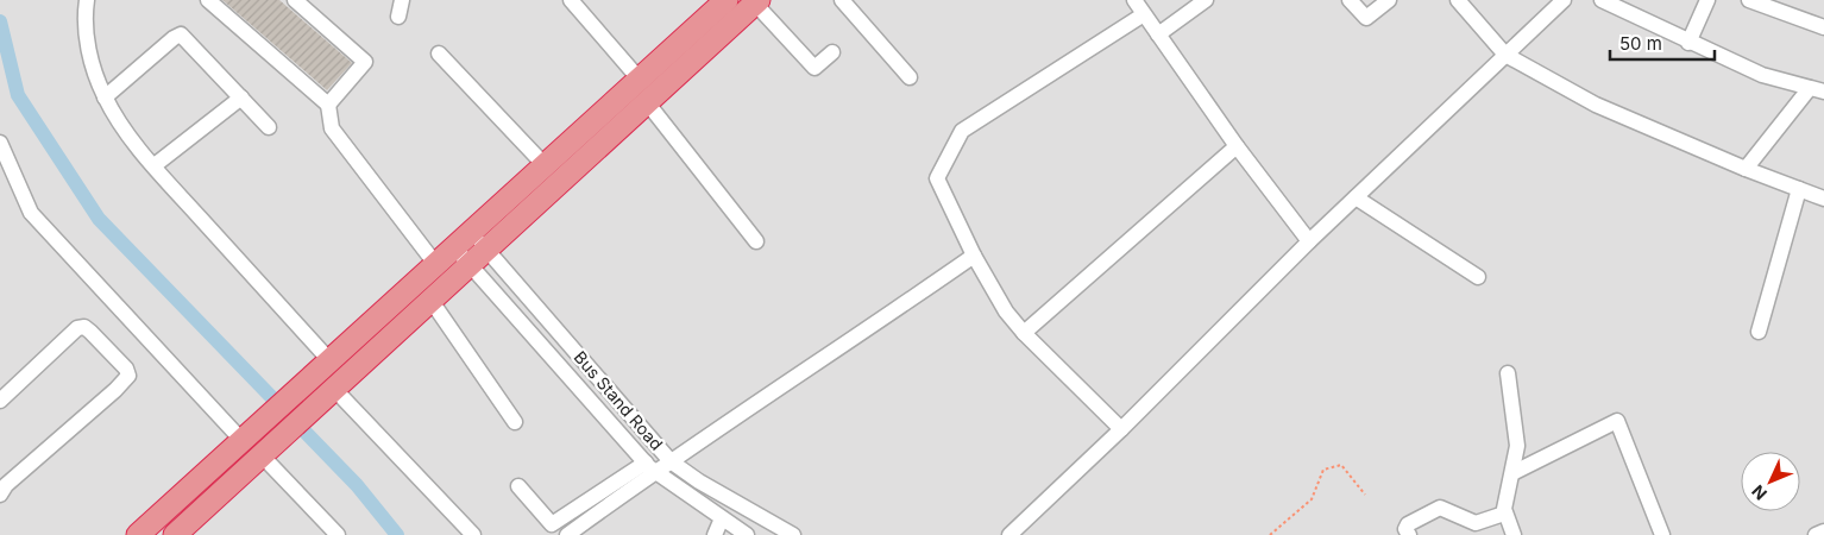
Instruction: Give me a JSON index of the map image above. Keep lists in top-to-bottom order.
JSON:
{
  "streets": {
    "street": ["Bus Stand Road"]
  },
  "scale_bar": "50 m",
  "north": "bottom left"
}
